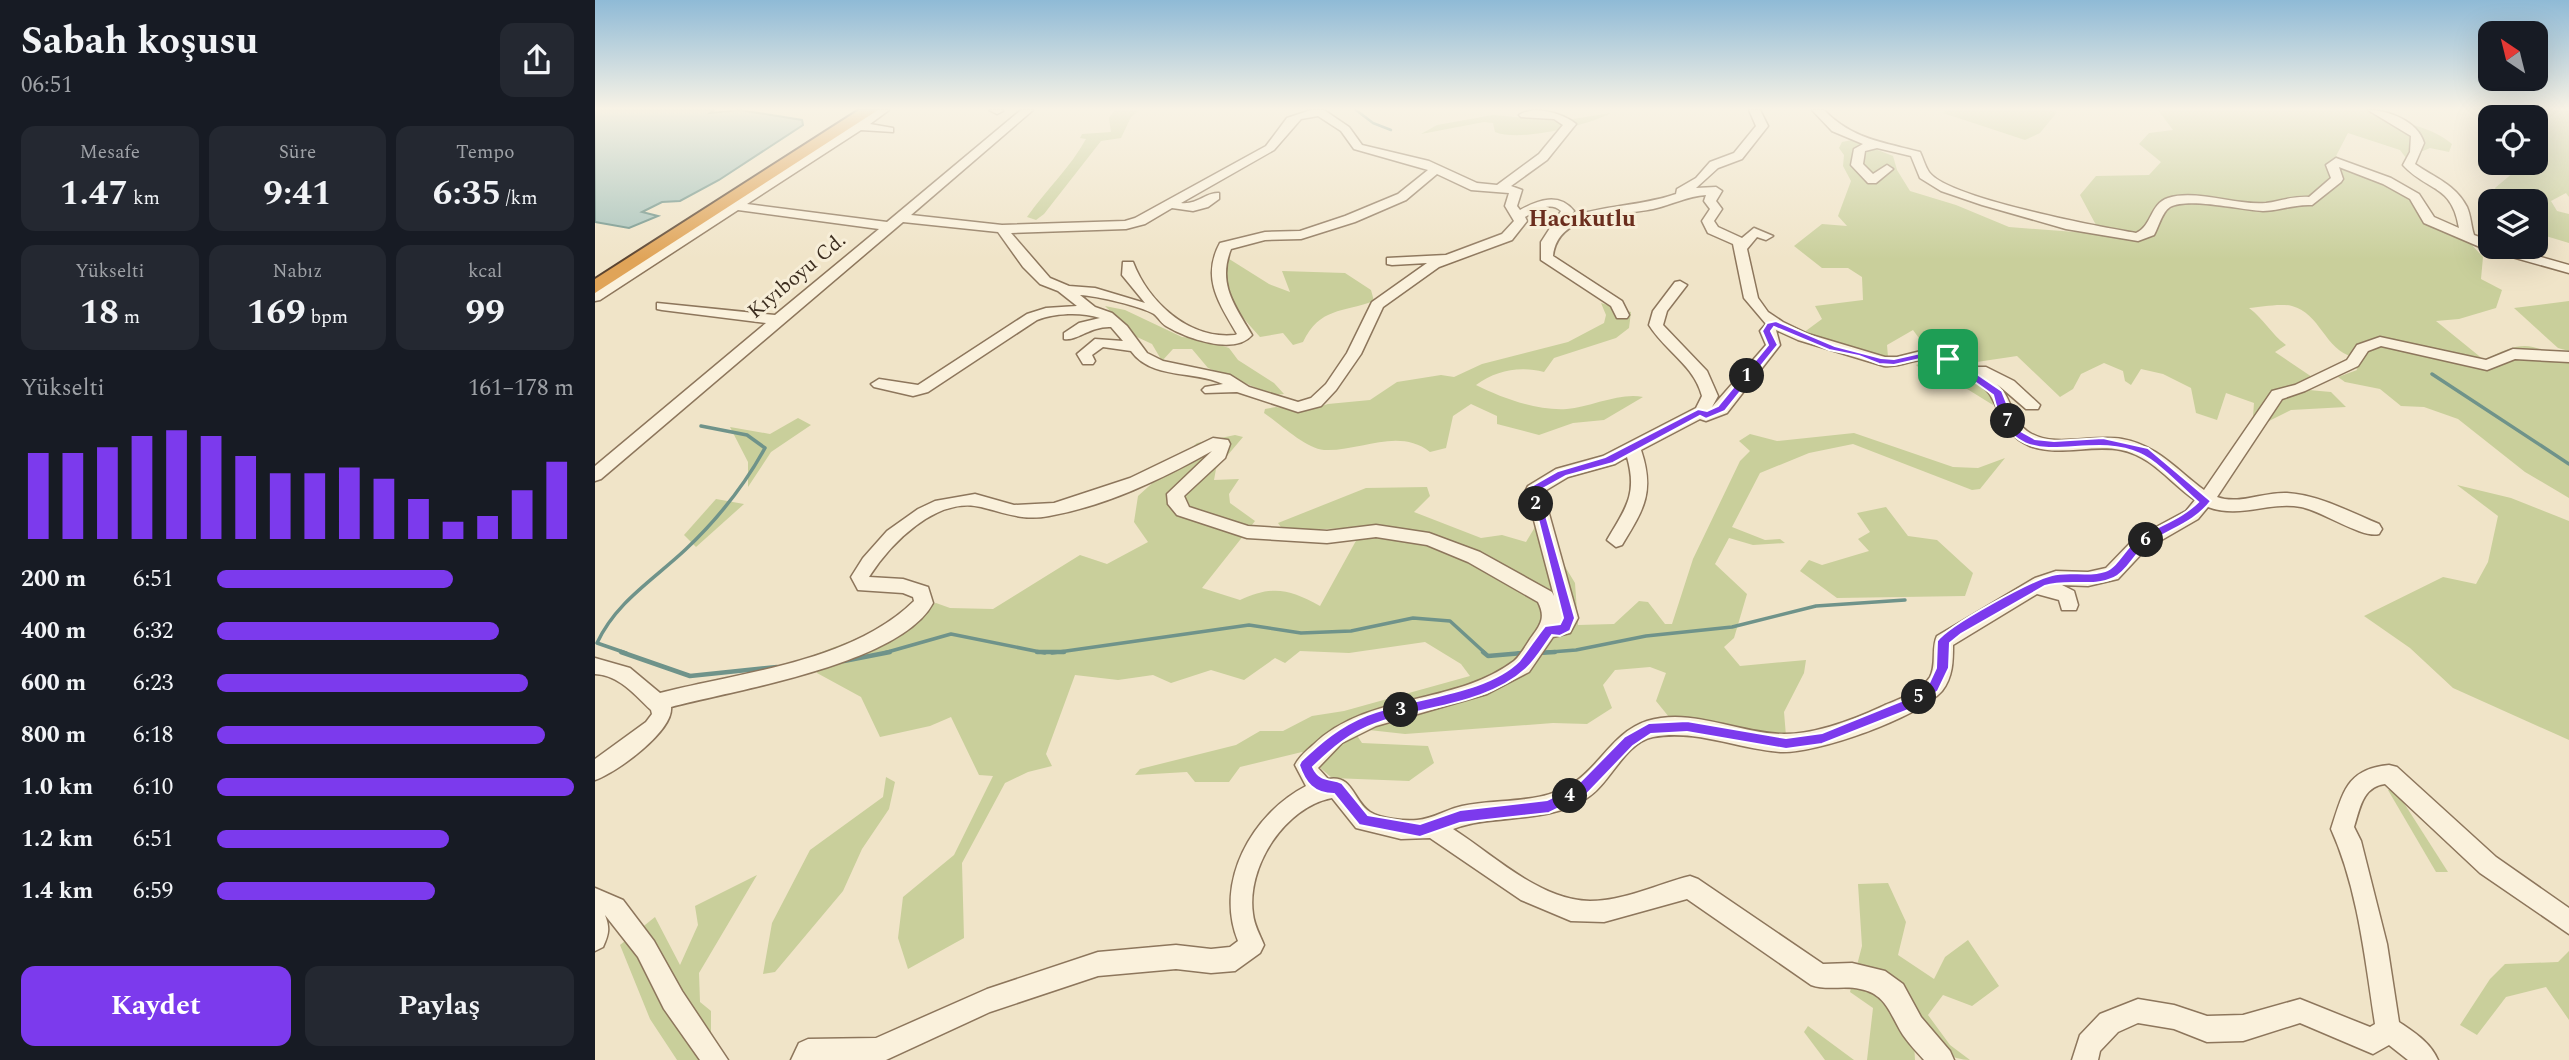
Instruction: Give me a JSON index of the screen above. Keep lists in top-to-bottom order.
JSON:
{
  "streets": {
    "street": ["Kıyıboyu Cd."]
  },
  "districts": ["Hacıkutlu"],
  "north": "top left",
  "page": {
    "heading": ["Sabah koşusu", "06:51"],
    "stats": [
      ["Mesafe", "1.47 km"],
      ["Süre", "9:41"],
      ["Tempo", "6:35 /km"],
      ["Yükselti", "18 m"],
      ["Nabız", "169 bpm"],
      ["kcal", "99"]
    ],
    "chart": ["Yükselti", "161–178 m"],
    "pins": [
      "1",
      "7",
      "2",
      "6",
      "5",
      "3",
      "4"
    ],
    "list": [
      {
        "name": "200 m",
        "note": "6:51"
      },
      {
        "name": "400 m",
        "note": "6:32"
      },
      {
        "name": "600 m",
        "note": "6:23"
      },
      {
        "name": "800 m",
        "note": "6:18"
      },
      {
        "name": "1.0 km",
        "note": "6:10"
      },
      {
        "name": "1.2 km",
        "note": "6:51"
      },
      {
        "name": "1.4 km",
        "note": "6:59"
      }
    ],
    "buttons": ["Kaydet", "Paylaş"]
  }
}
